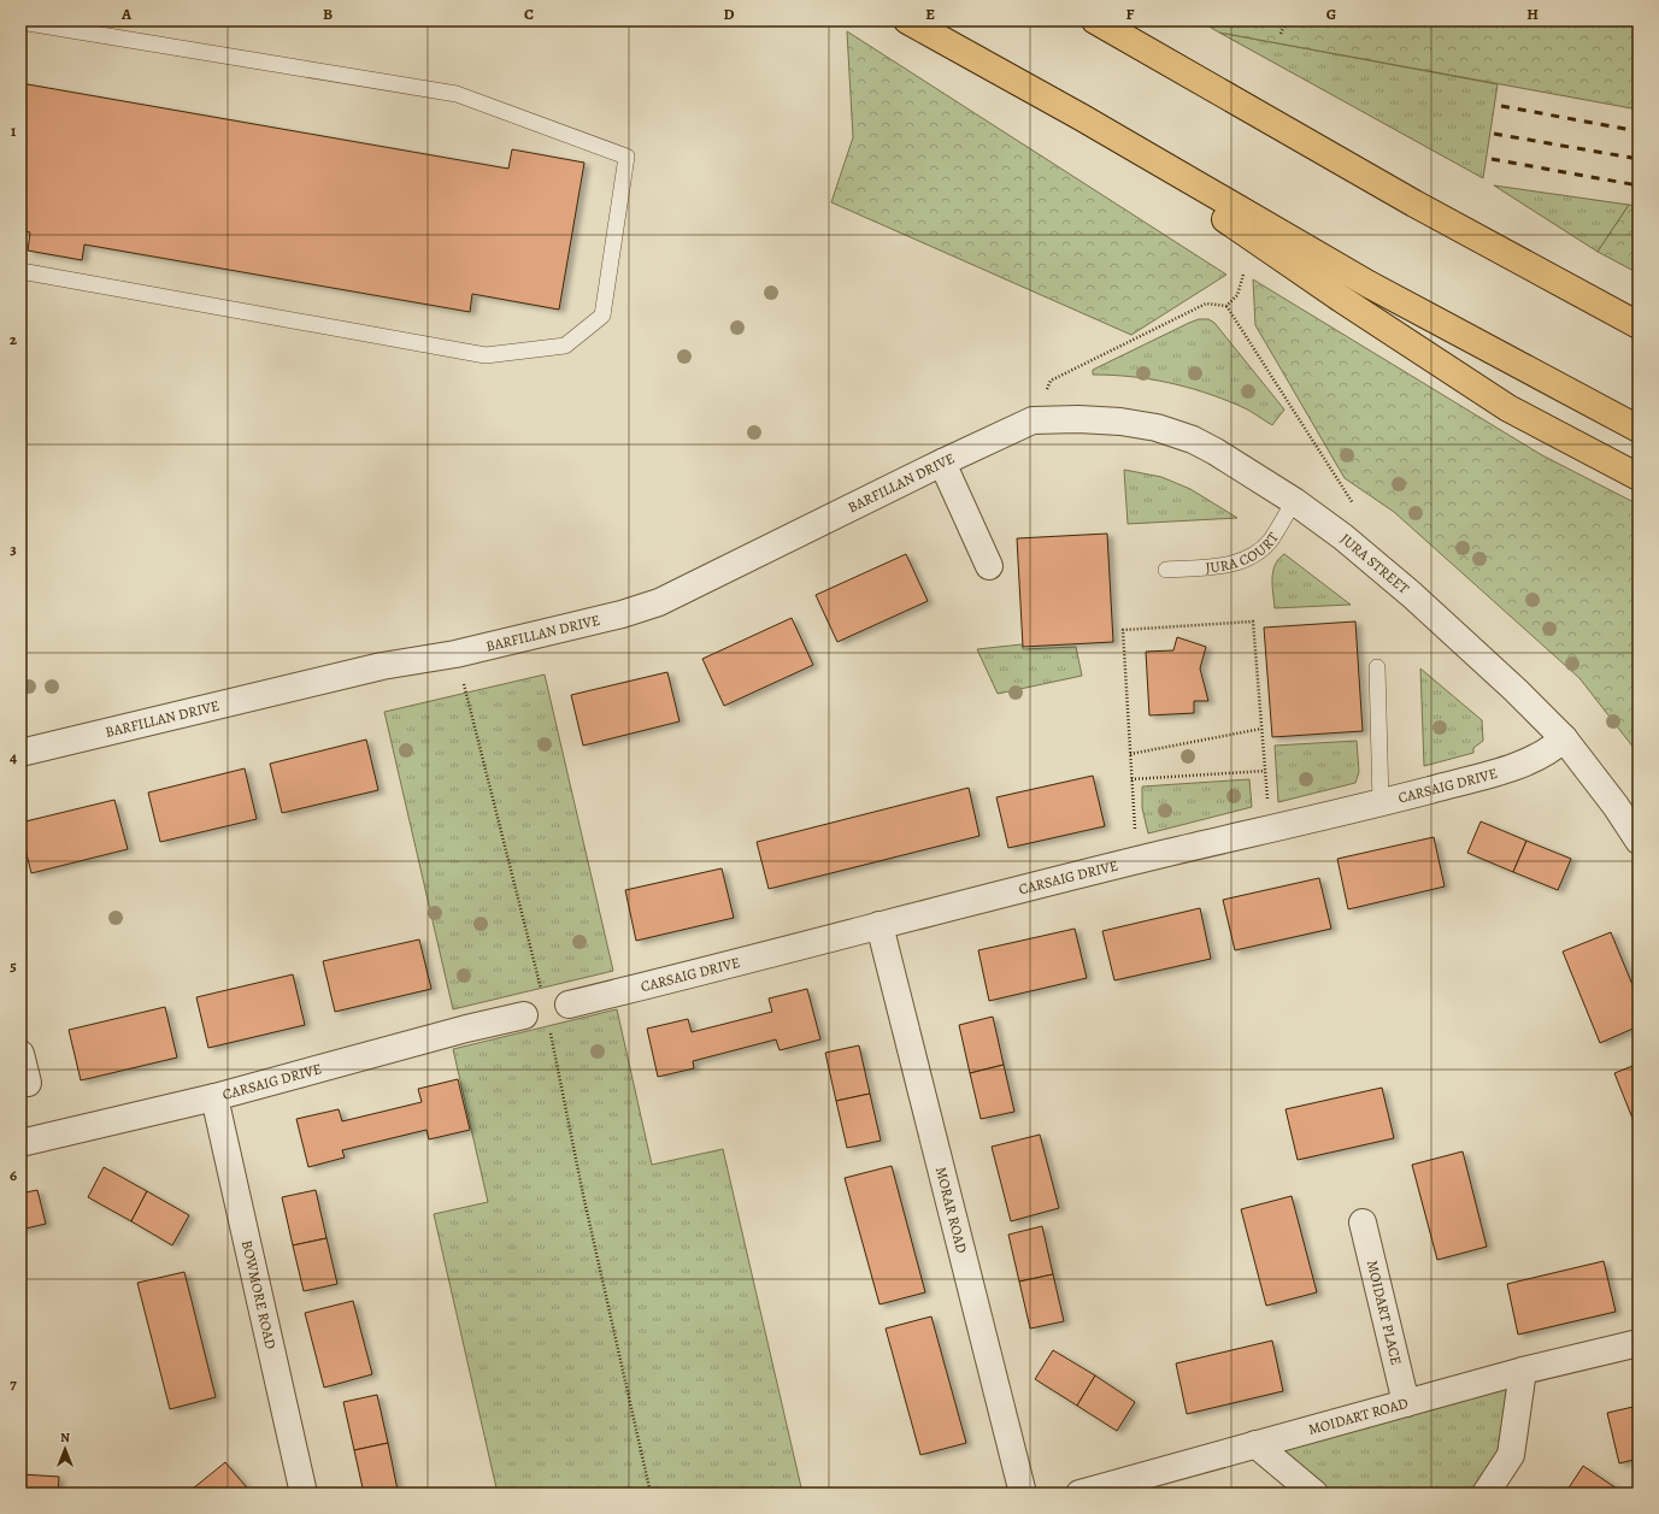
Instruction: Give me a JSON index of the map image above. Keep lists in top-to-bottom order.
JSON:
{
  "streets": {
    "street": [
      "BARFILLAN DRIVE",
      "JURA STREET",
      "CARSAIG DRIVE",
      "MORAR ROAD",
      "BOWMORE ROAD",
      "MOIDART PLACE",
      "MOIDART ROAD"
    ],
    "lane": ["JURA COURT"]
  },
  "crossings": [
    ["BARFILLAN DRIVE", "JURA STREET"],
    ["JURA COURT", "JURA STREET"],
    ["JURA STREET", "CARSAIG DRIVE"],
    ["CARSAIG DRIVE", "MORAR ROAD"],
    ["CARSAIG DRIVE", "BOWMORE ROAD"],
    ["MOIDART PLACE", "MOIDART ROAD"]
  ],
  "north": "top",
  "grid": {
    "columns": [
      "A",
      "B",
      "C",
      "D",
      "E",
      "F",
      "G",
      "H"
    ],
    "rows": [
      "1",
      "2",
      "3",
      "4",
      "5",
      "6",
      "7"
    ]
  }
}
